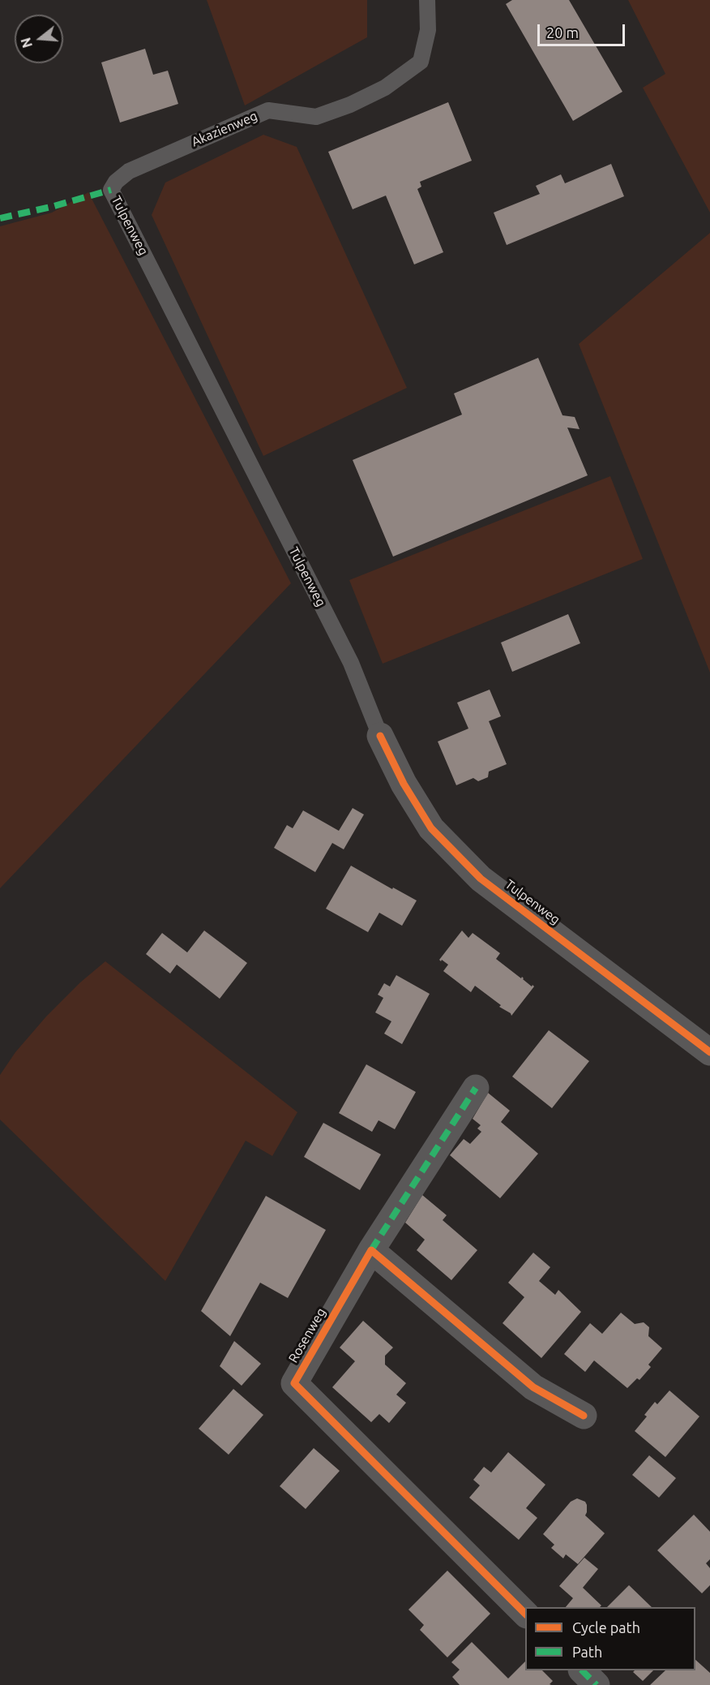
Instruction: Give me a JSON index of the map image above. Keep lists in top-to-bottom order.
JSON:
{
  "streets": {
    "street": ["Tulpenweg", "Rosenweg"],
    "lane": ["Akazienweg"]
  },
  "crossings": [
    ["Akazienweg", "Tulpenweg"]
  ],
  "legend": ["Cycle path", "Path"],
  "scale_bar": "20 m",
  "north": "left"
}
